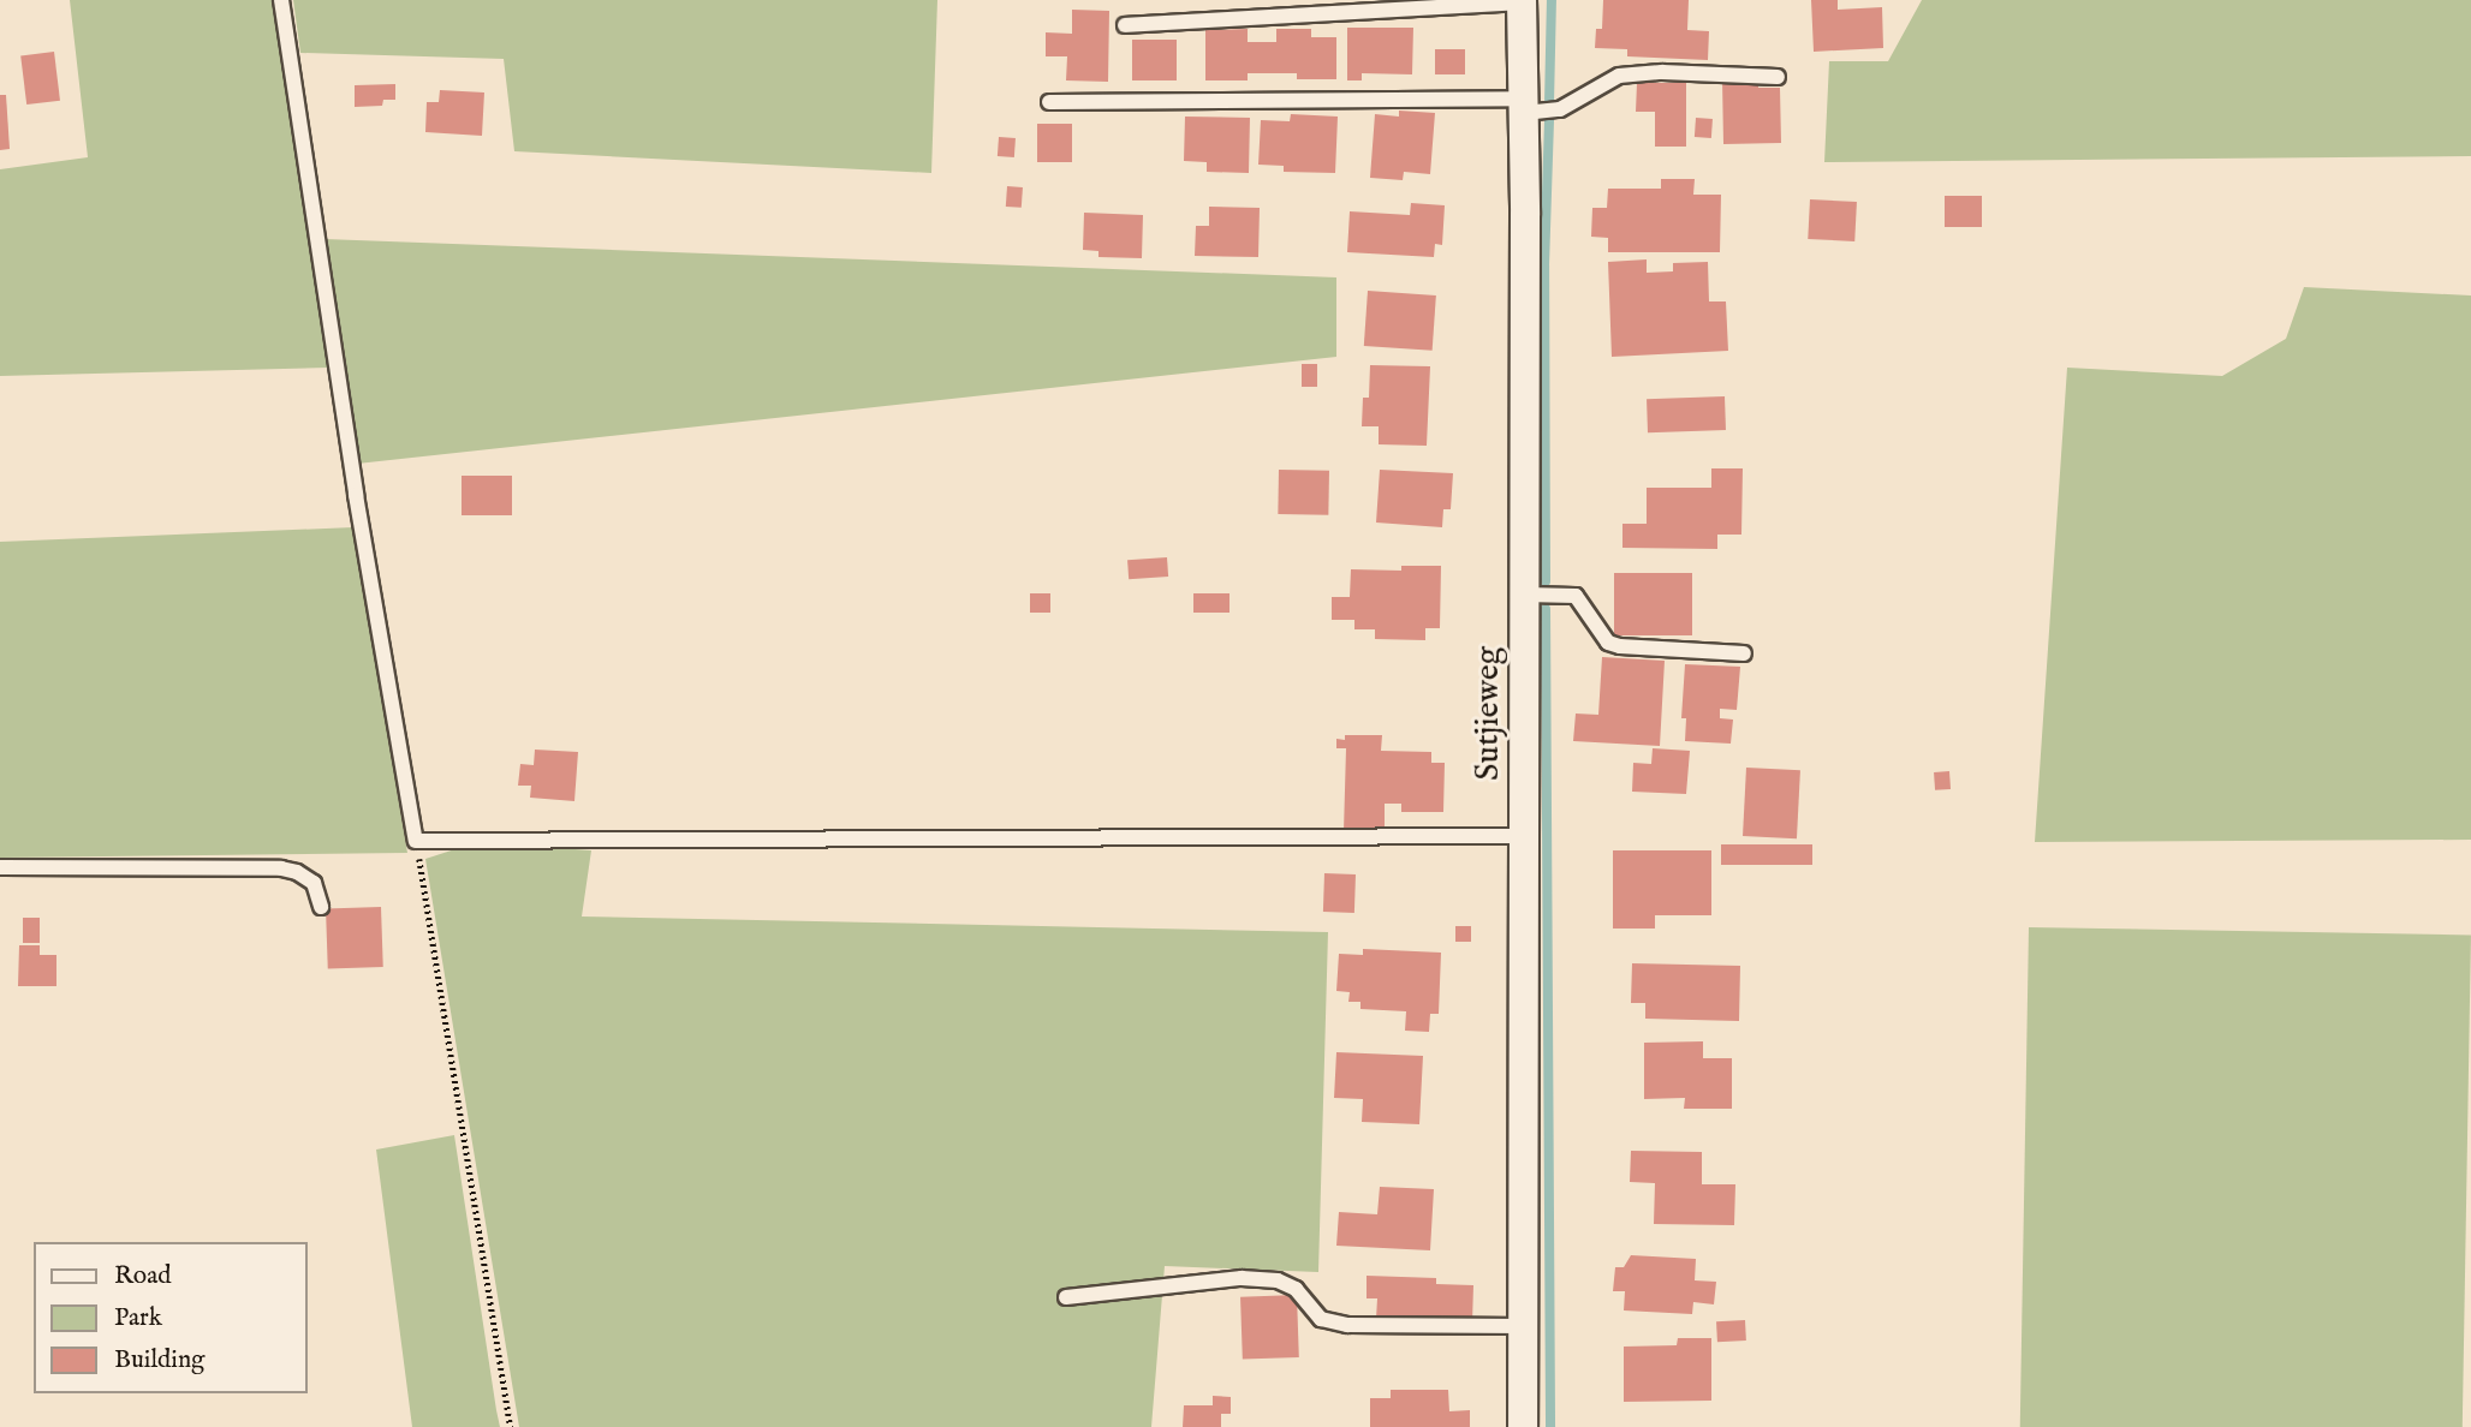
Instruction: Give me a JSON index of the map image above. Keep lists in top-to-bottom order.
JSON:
{
  "streets": {
    "street": ["Sutjieweg"]
  },
  "legend": ["Road", "Park", "Building"]
}
